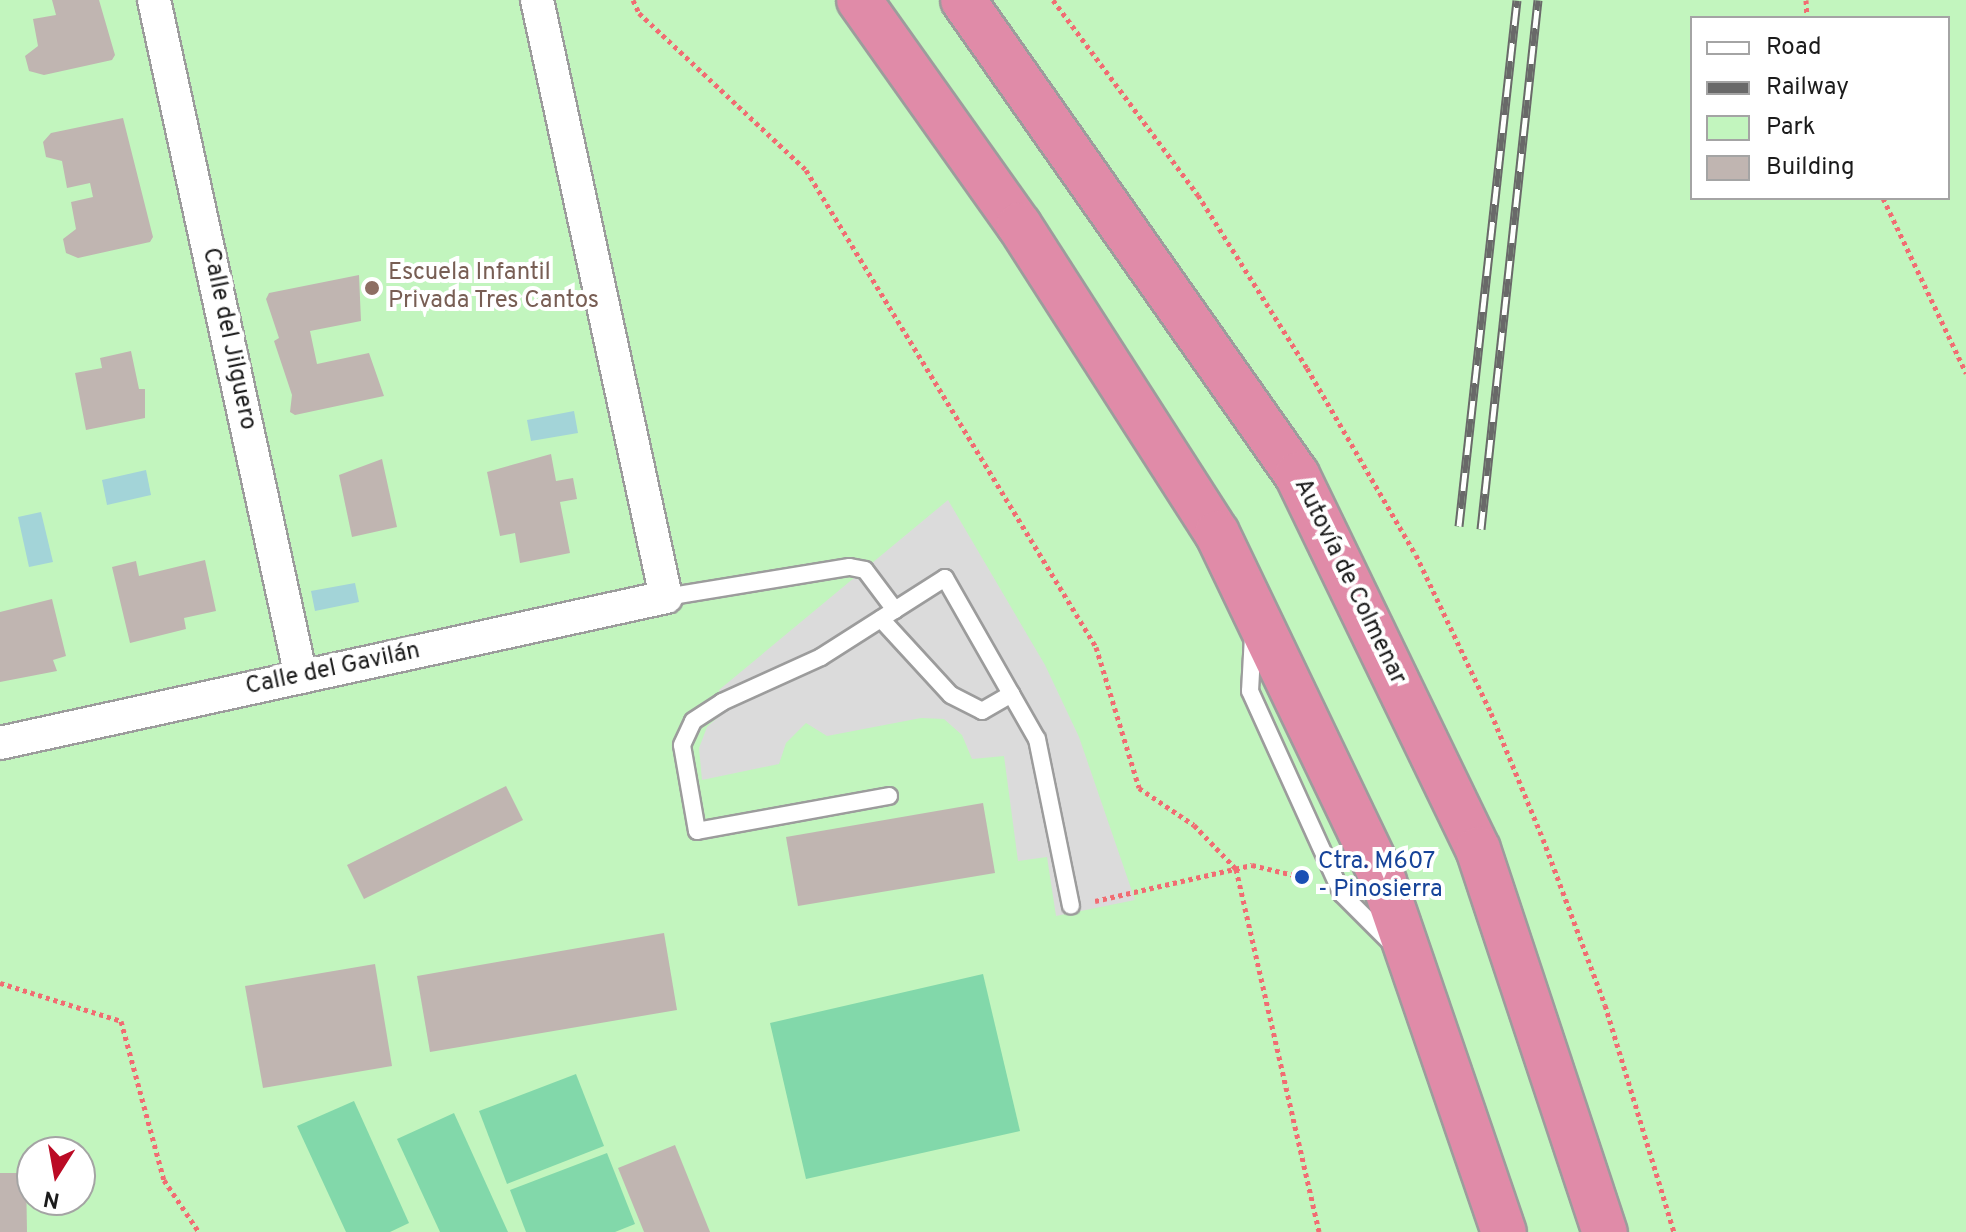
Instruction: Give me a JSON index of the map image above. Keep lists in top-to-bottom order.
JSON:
{
  "streets": {
    "highway": ["Autovía de Colmenar"],
    "street": ["Calle del Jilguero", "Calle del Gavilán"]
  },
  "crossings": [
    ["Calle del Jilguero", "Calle del Gavilán"]
  ],
  "places": ["Escuela Infantil Privada Tres Cantos", "Ctra. M607 - Pinosierra"],
  "legend": [
    "Road",
    "Railway",
    "Park",
    "Building"
  ],
  "north": "bottom"
}
